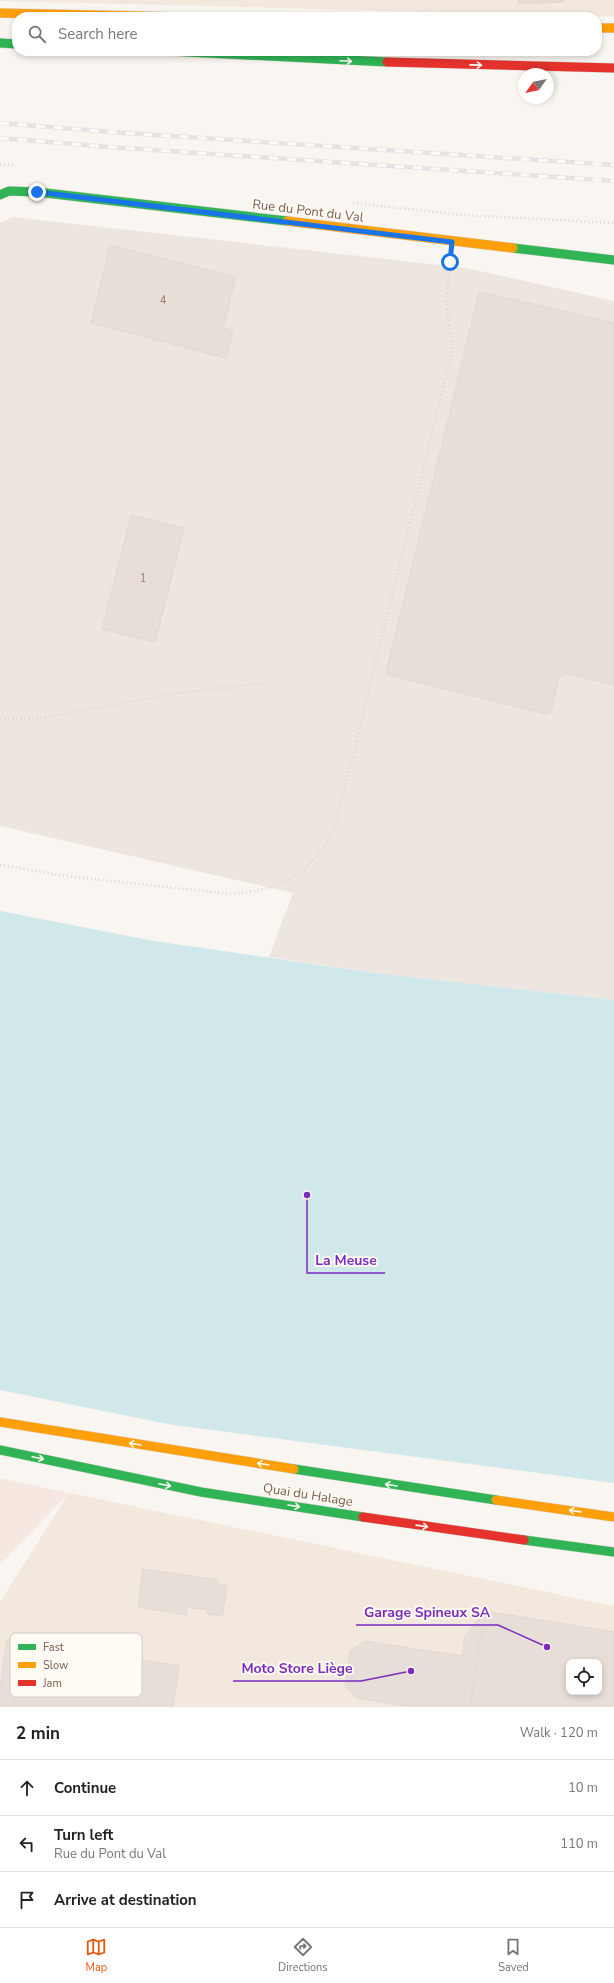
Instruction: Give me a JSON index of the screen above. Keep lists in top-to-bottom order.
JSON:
{
  "streets": {
    "main road": ["Rue du Pont du Val", "Quai du Halage"]
  },
  "places": ["La Meuse", "Garage Spineux SA", "Moto Store Liège"],
  "house_numbers": ["4", "1"],
  "legend": ["Fast", "Slow", "Jam"],
  "north": "bottom left",
  "page": {
    "search": "Search here",
    "heading": ["2 min", "Walk · 120 m"],
    "list": [
      ["Continue", "10 m"],
      ["Turn left", "Rue du Pont du Val", "110 m"],
      "Arrive at destination"
    ],
    "nav": ["Map", "Directions", "Saved"]
  }
}
